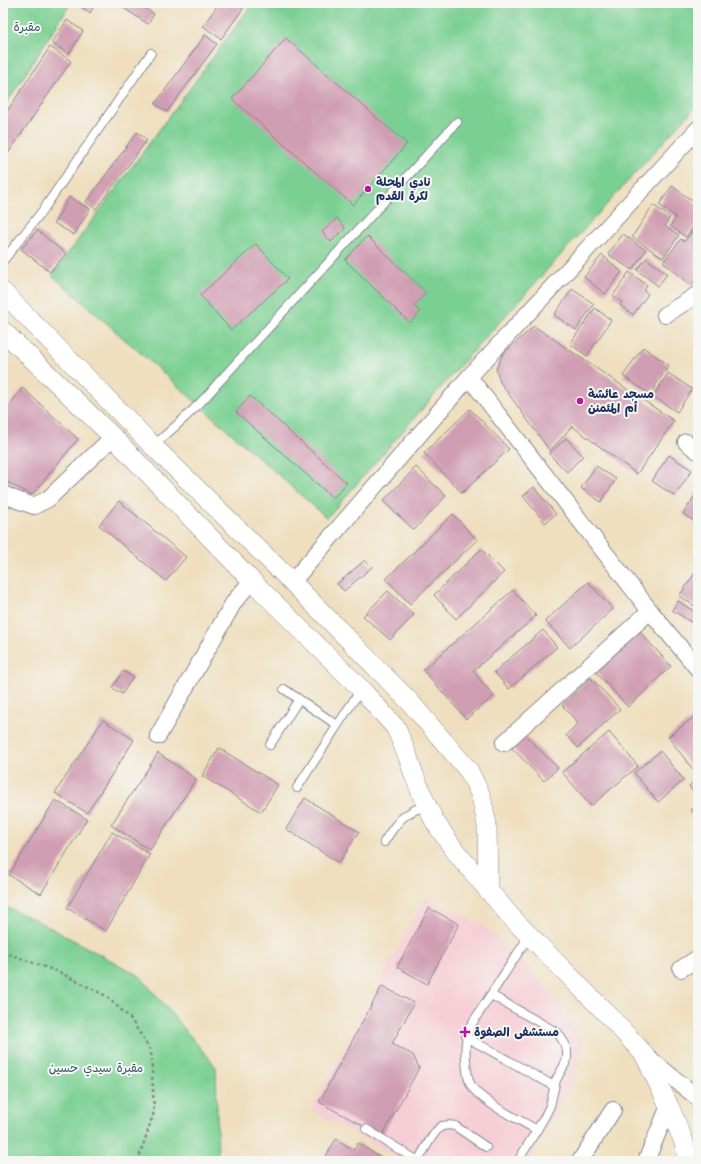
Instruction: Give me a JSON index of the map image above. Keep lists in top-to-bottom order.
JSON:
{
  "parks": ["مقبرة", "مقبرة سيدي حسين"],
  "places": {
    "other": ["نادي المحلة لكرة القدم", "مسجد عائشة أم المئمنن"],
    "health": ["مستشفى الصفوة"]
  }
}
